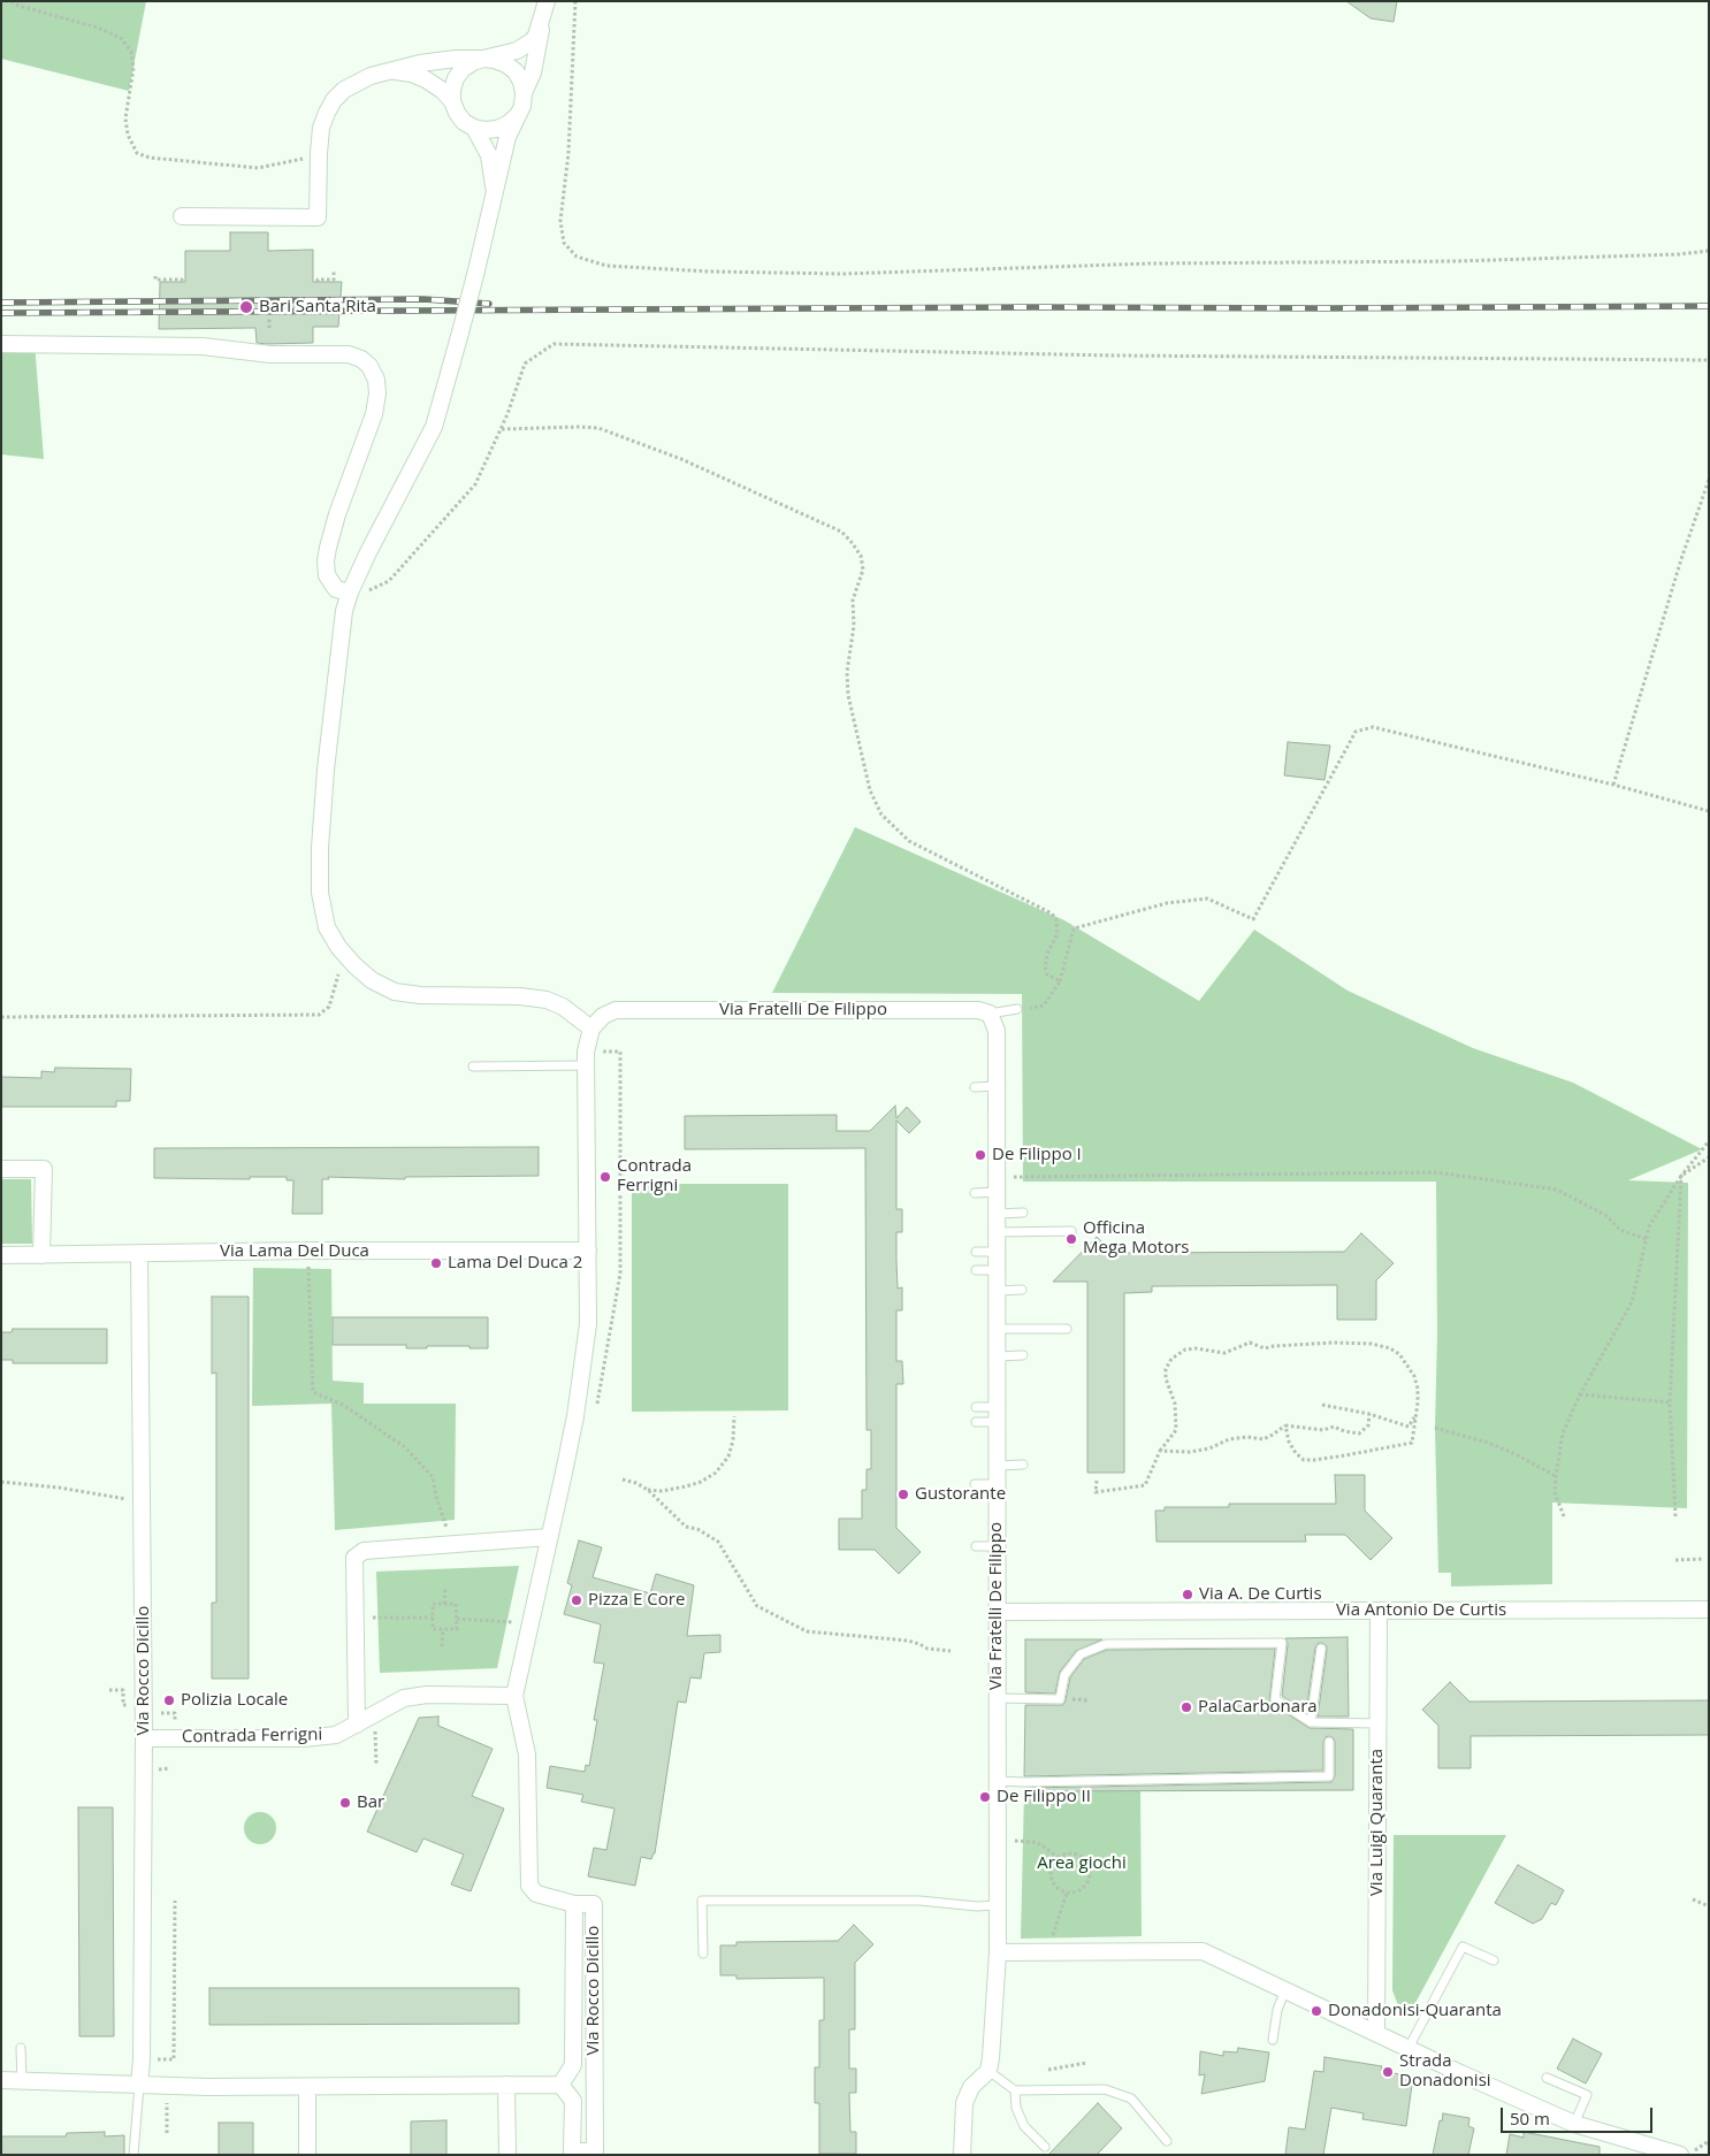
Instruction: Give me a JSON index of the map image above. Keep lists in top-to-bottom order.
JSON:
{
  "streets": {
    "street": [
      "Via Fratelli De Filippo",
      "Via Lama Del Duca",
      "Via Antonio De Curtis",
      "Via Rocco Dicillo",
      "Contrada Ferrigni",
      "Via Luigi Quaranta"
    ]
  },
  "crossings": [
    ["Via Fratelli De Filippo", "Via Antonio De Curtis"],
    ["Via Lama Del Duca", "Via Rocco Dicillo"],
    ["Via Antonio De Curtis", "Via Luigi Quaranta"],
    ["Via Rocco Dicillo", "Contrada Ferrigni"]
  ],
  "parks": ["Area giochi"],
  "places": [
    "Bari Santa Rita",
    "De Filippo I",
    "Contrada Ferrigni",
    "Officina Mega Motors",
    "Lama Del Duca 2",
    "Gustorante",
    "Via A. De Curtis",
    "Pizza E Core",
    "Polizia Locale",
    "PalaCarbonara",
    "De Filippo II",
    "Bar",
    "Donadonisi-Quaranta",
    "Strada Donadonisi"
  ],
  "scale_bar": "50 m"
}
